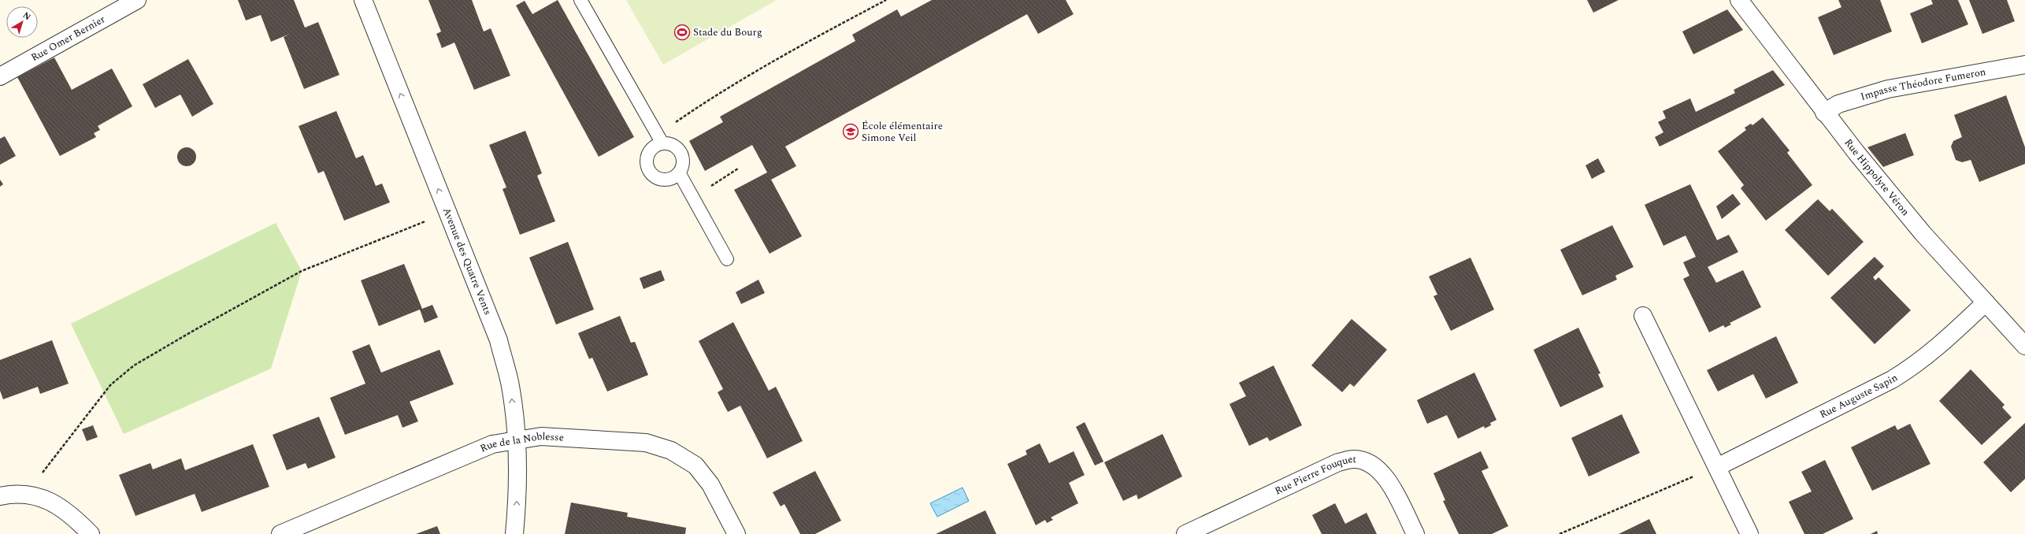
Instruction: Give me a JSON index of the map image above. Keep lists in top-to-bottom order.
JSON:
{
  "streets": {
    "street": [
      "Rue Omer Bernier",
      "Impasse Théodore Fumeron",
      "Rue Hippolyte Véron",
      "Avenue des Quatre Vents",
      "Rue Auguste Sapin",
      "Rue de la Noblesse",
      "Rue Pierre Fouquet"
    ]
  },
  "crossings": [
    ["Impasse Théodore Fumeron", "Rue Hippolyte Véron"],
    ["Rue Hippolyte Véron", "Rue Auguste Sapin"],
    ["Avenue des Quatre Vents", "Rue de la Noblesse"]
  ],
  "one_way": ["Avenue des Quatre Vents"],
  "places": {
    "sports": ["Stade du Bourg"],
    "school or university": ["École élémentaire Simone Veil"]
  },
  "north": "top right"
}
